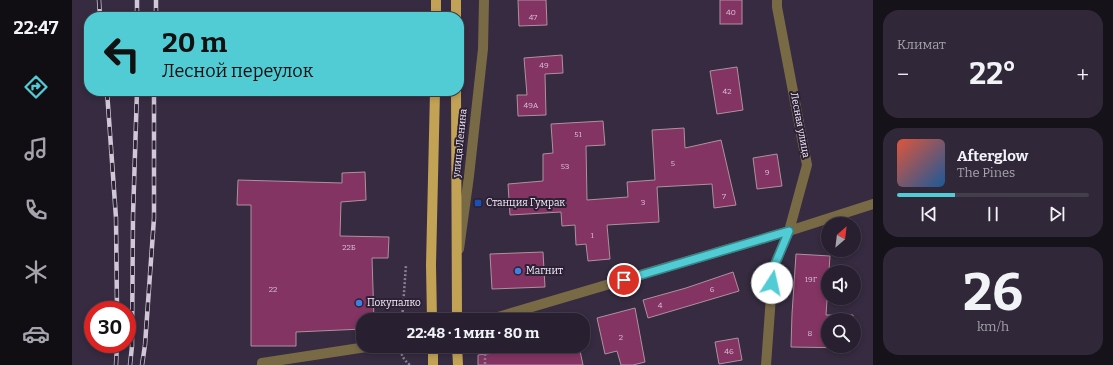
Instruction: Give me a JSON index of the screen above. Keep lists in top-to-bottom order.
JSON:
{
  "streets": {
    "main road": ["улица Ленина"],
    "street": ["Лесная улица"]
  },
  "places": {
    "transit": ["Станция Гумрак"],
    "other": ["Магнит", "Покупалко"]
  },
  "house_numbers": [
    "40",
    "47",
    "49",
    "42",
    "49А",
    "51",
    "5",
    "53",
    "9",
    "7",
    "3",
    "1",
    "22Б",
    "19Г",
    "22",
    "6",
    "4",
    "8",
    "2",
    "46"
  ],
  "north": "top right",
  "page": {
    "tabs": "22:47",
    "tile": [
      "Климат",
      ["26", "km/h"]
    ],
    "turn": ["20 m", "Лесной переулок"],
    "heat": ["−", "22°", "+"],
    "song": ["Afterglow", "The Pines"],
    "limit": "30",
    "trip": "22:48 · 1 мин · 80 m"
  }
}
